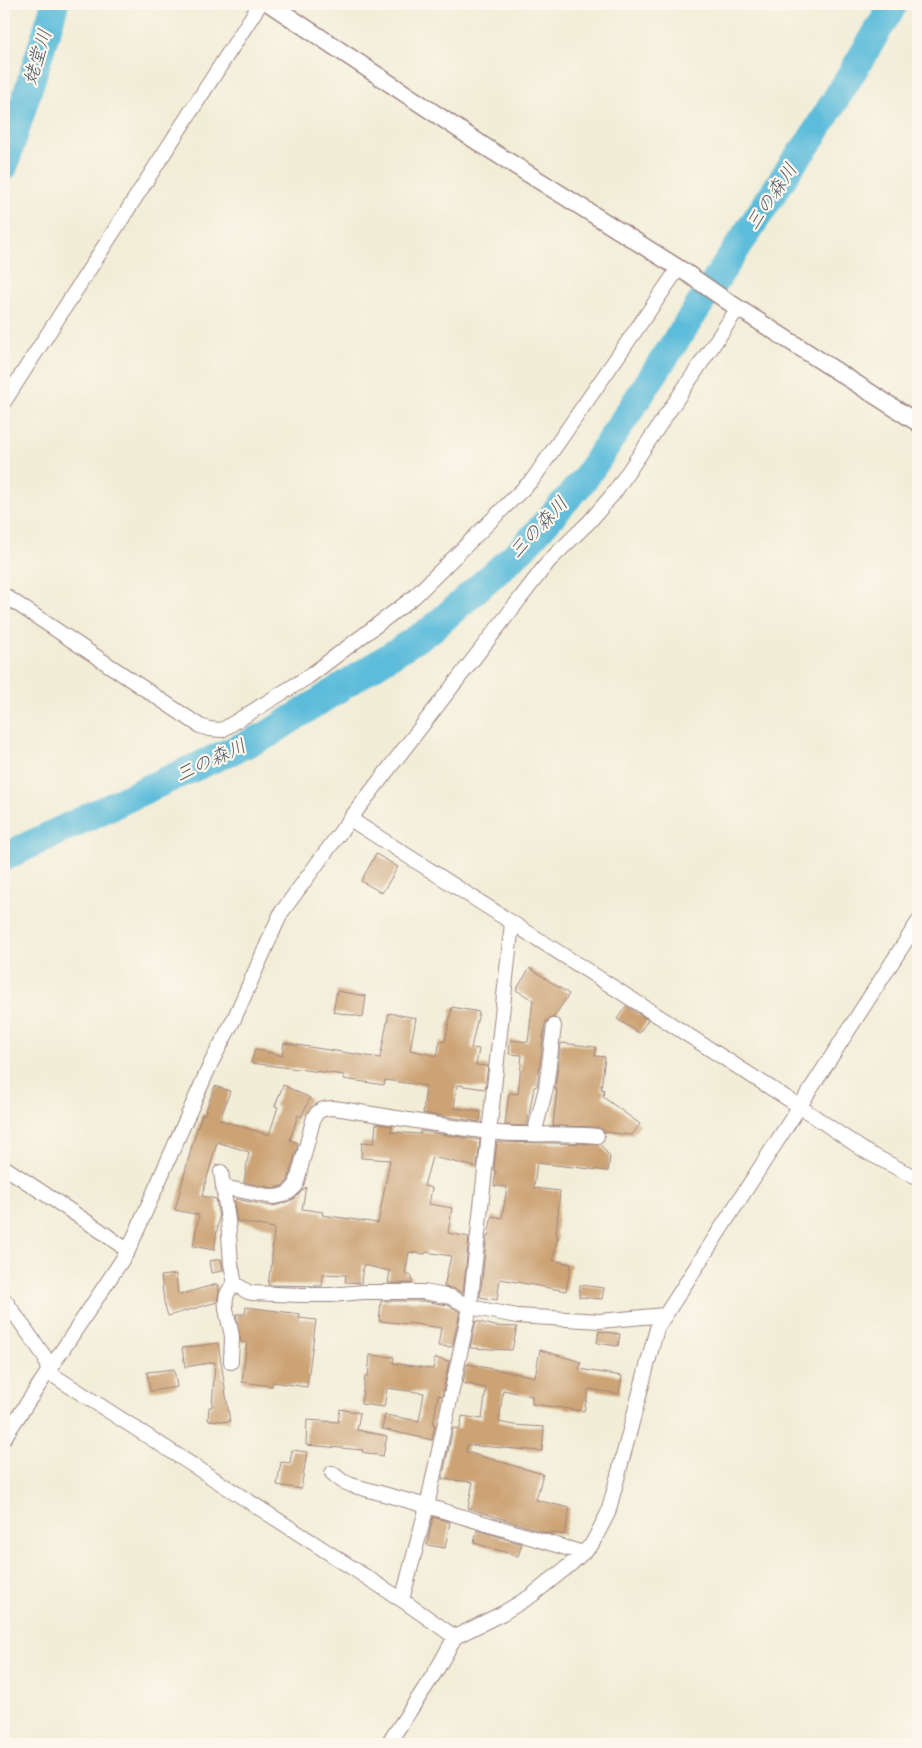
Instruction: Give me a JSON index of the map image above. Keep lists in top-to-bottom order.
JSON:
{
  "water": ["姥堂川", "三の森川"]
}
